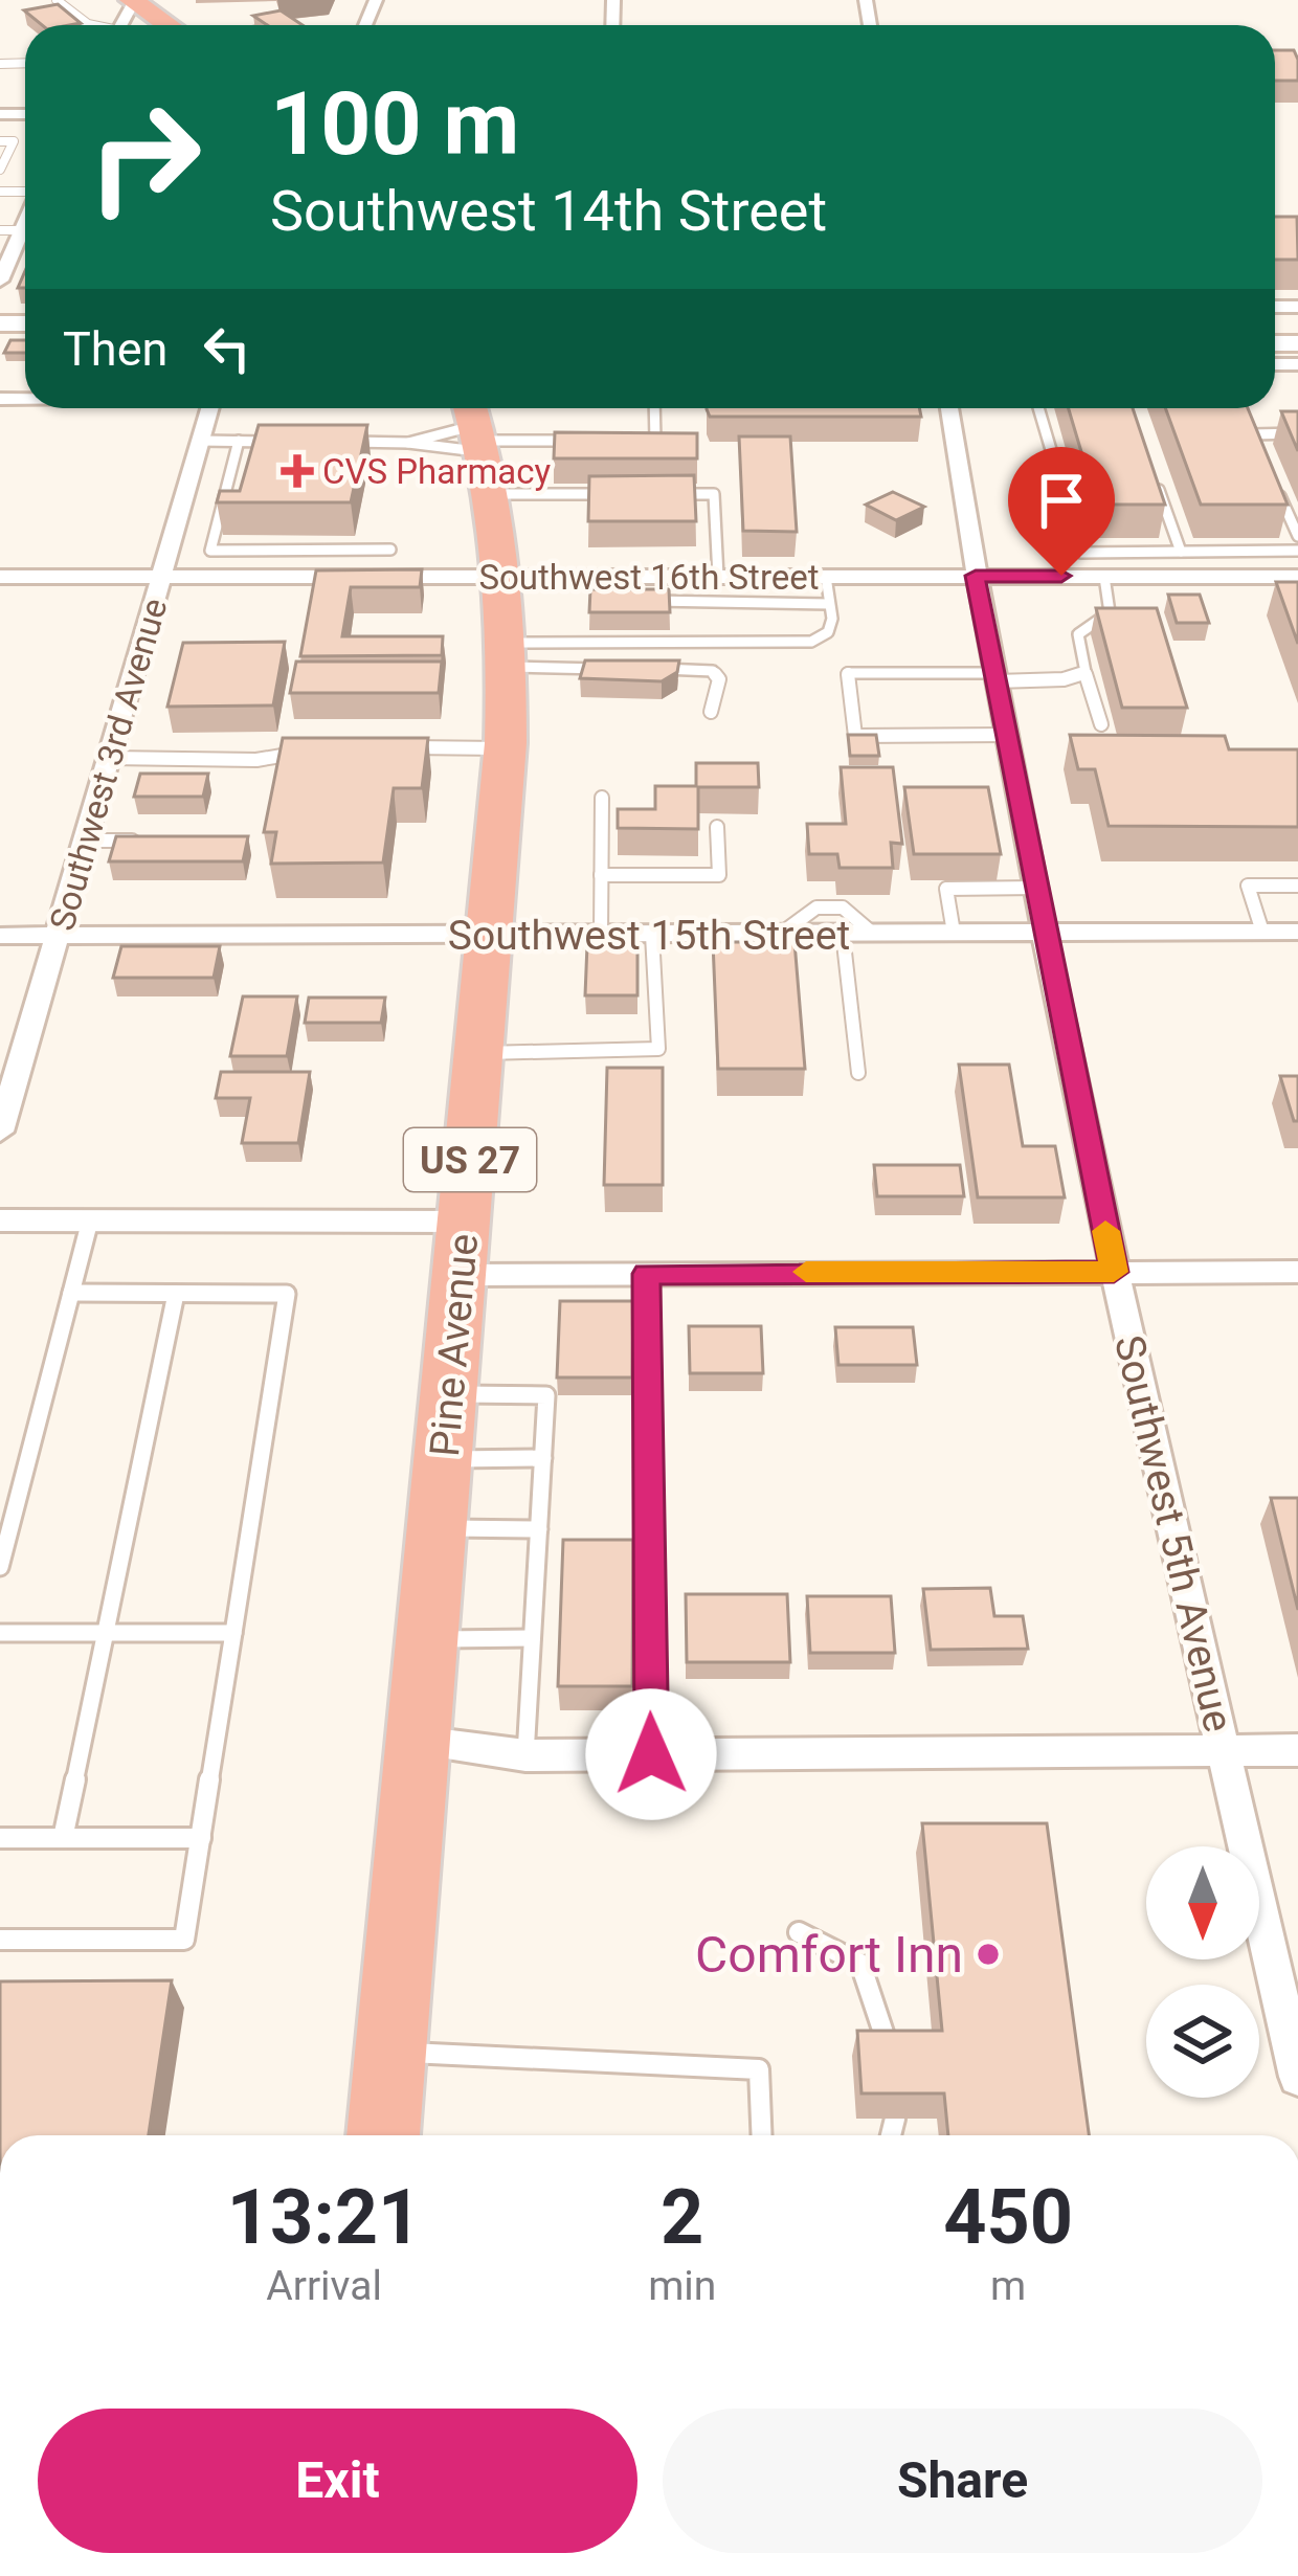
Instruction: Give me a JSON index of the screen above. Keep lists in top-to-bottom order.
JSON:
{
  "streets": {
    "highway": ["US 27", "Pine Avenue"],
    "street": [
      "Southwest 16th Street",
      "Southwest 3rd Avenue",
      "Southwest 15th Street",
      "Southwest 5th Avenue"
    ]
  },
  "crossings": [
    ["Southwest 16th Street", "Southwest 3rd Avenue"],
    ["Southwest 16th Street", "Pine Avenue"],
    ["Southwest 16th Street", "Southwest 5th Avenue"],
    ["Southwest 3rd Avenue", "Southwest 15th Street"],
    ["Southwest 15th Street", "Pine Avenue"],
    ["Southwest 15th Street", "Southwest 5th Avenue"]
  ],
  "places": {
    "health": ["CVS Pharmacy"],
    "other": ["Comfort Inn"]
  },
  "north": "bottom",
  "page": {
    "turn": ["100 m", "Southwest 14th Street"],
    "then": "Then",
    "eta": [
      "13:21",
      "Arrival",
      "2",
      "min",
      "450",
      "m"
    ],
    "buttons": ["Exit", "Share"]
  }
}
